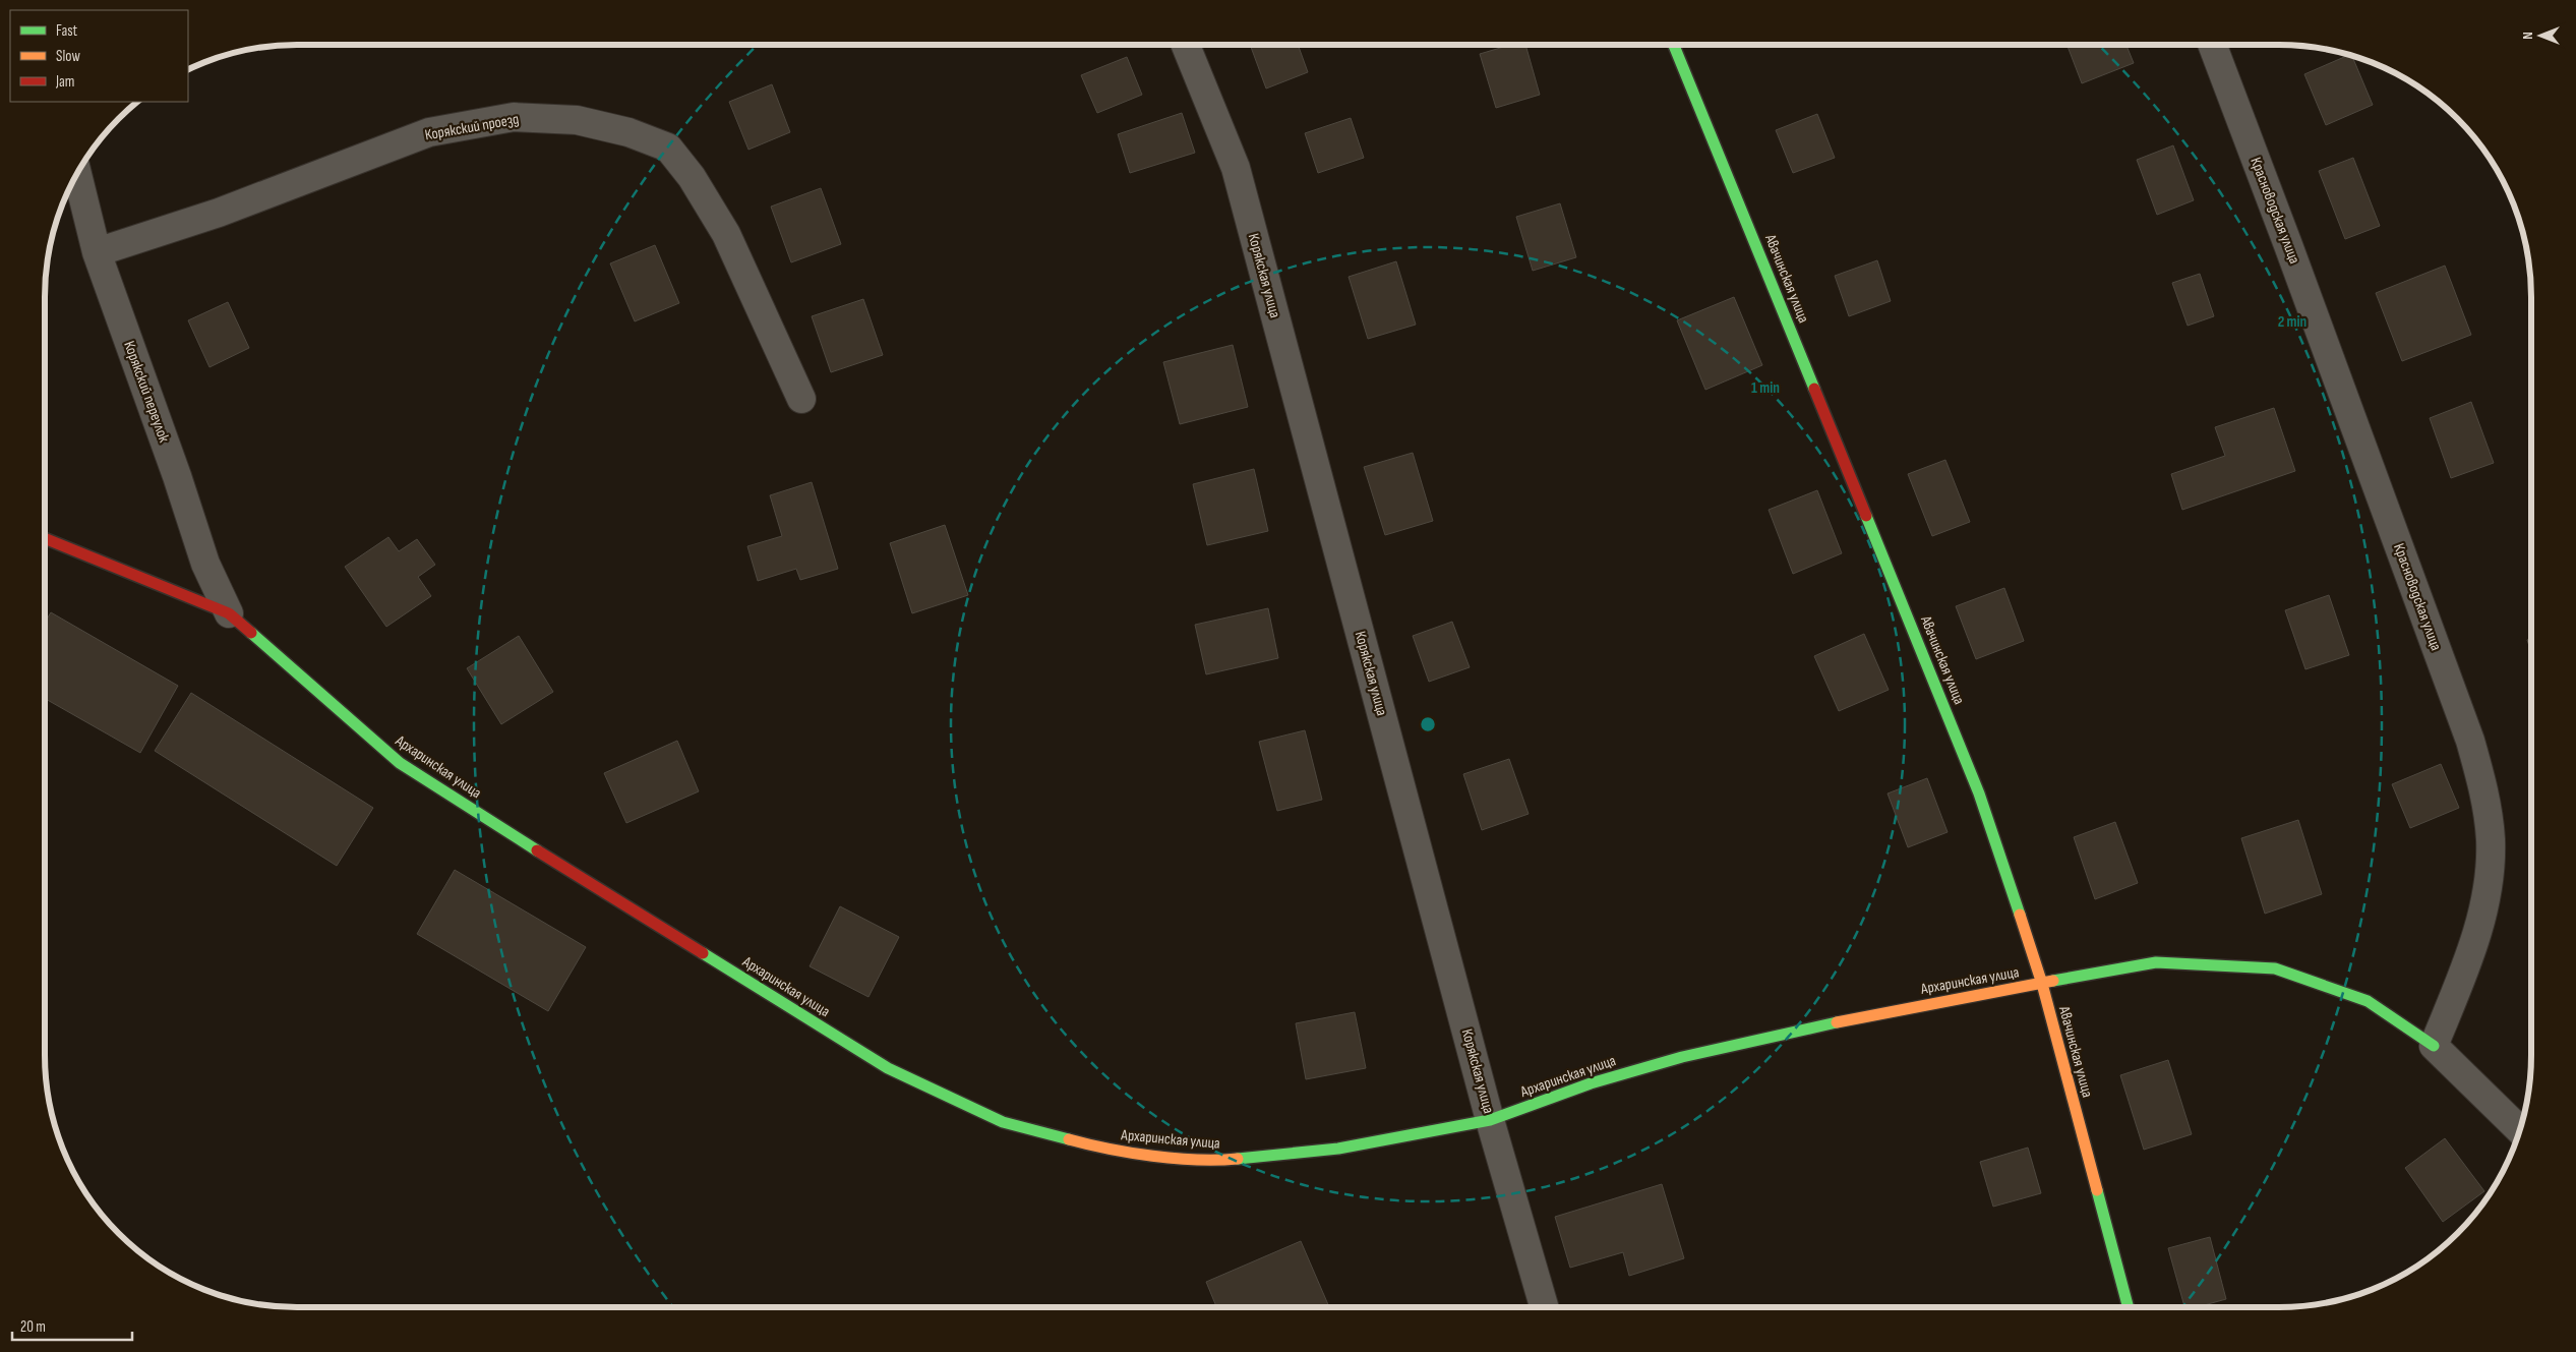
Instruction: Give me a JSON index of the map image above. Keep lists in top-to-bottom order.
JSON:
{
  "streets": {
    "street": [
      "Корякский проезд",
      "Красноводская улица",
      "Корякская улица",
      "Авачинская улица",
      "Корякский переулок",
      "Архаринская улица"
    ]
  },
  "crossings": [
    ["Корякский проезд", "Корякский переулок"],
    ["Красноводская улица", "Архаринская улица"],
    ["Корякская улица", "Архаринская улица"],
    ["Авачинская улица", "Архаринская улица"],
    ["Корякский переулок", "Архаринская улица"]
  ],
  "legend": ["Fast", "Slow", "Jam"],
  "scale_bar": "20 m",
  "north": "left",
  "rings": ["2 min", "1 min"]
}
